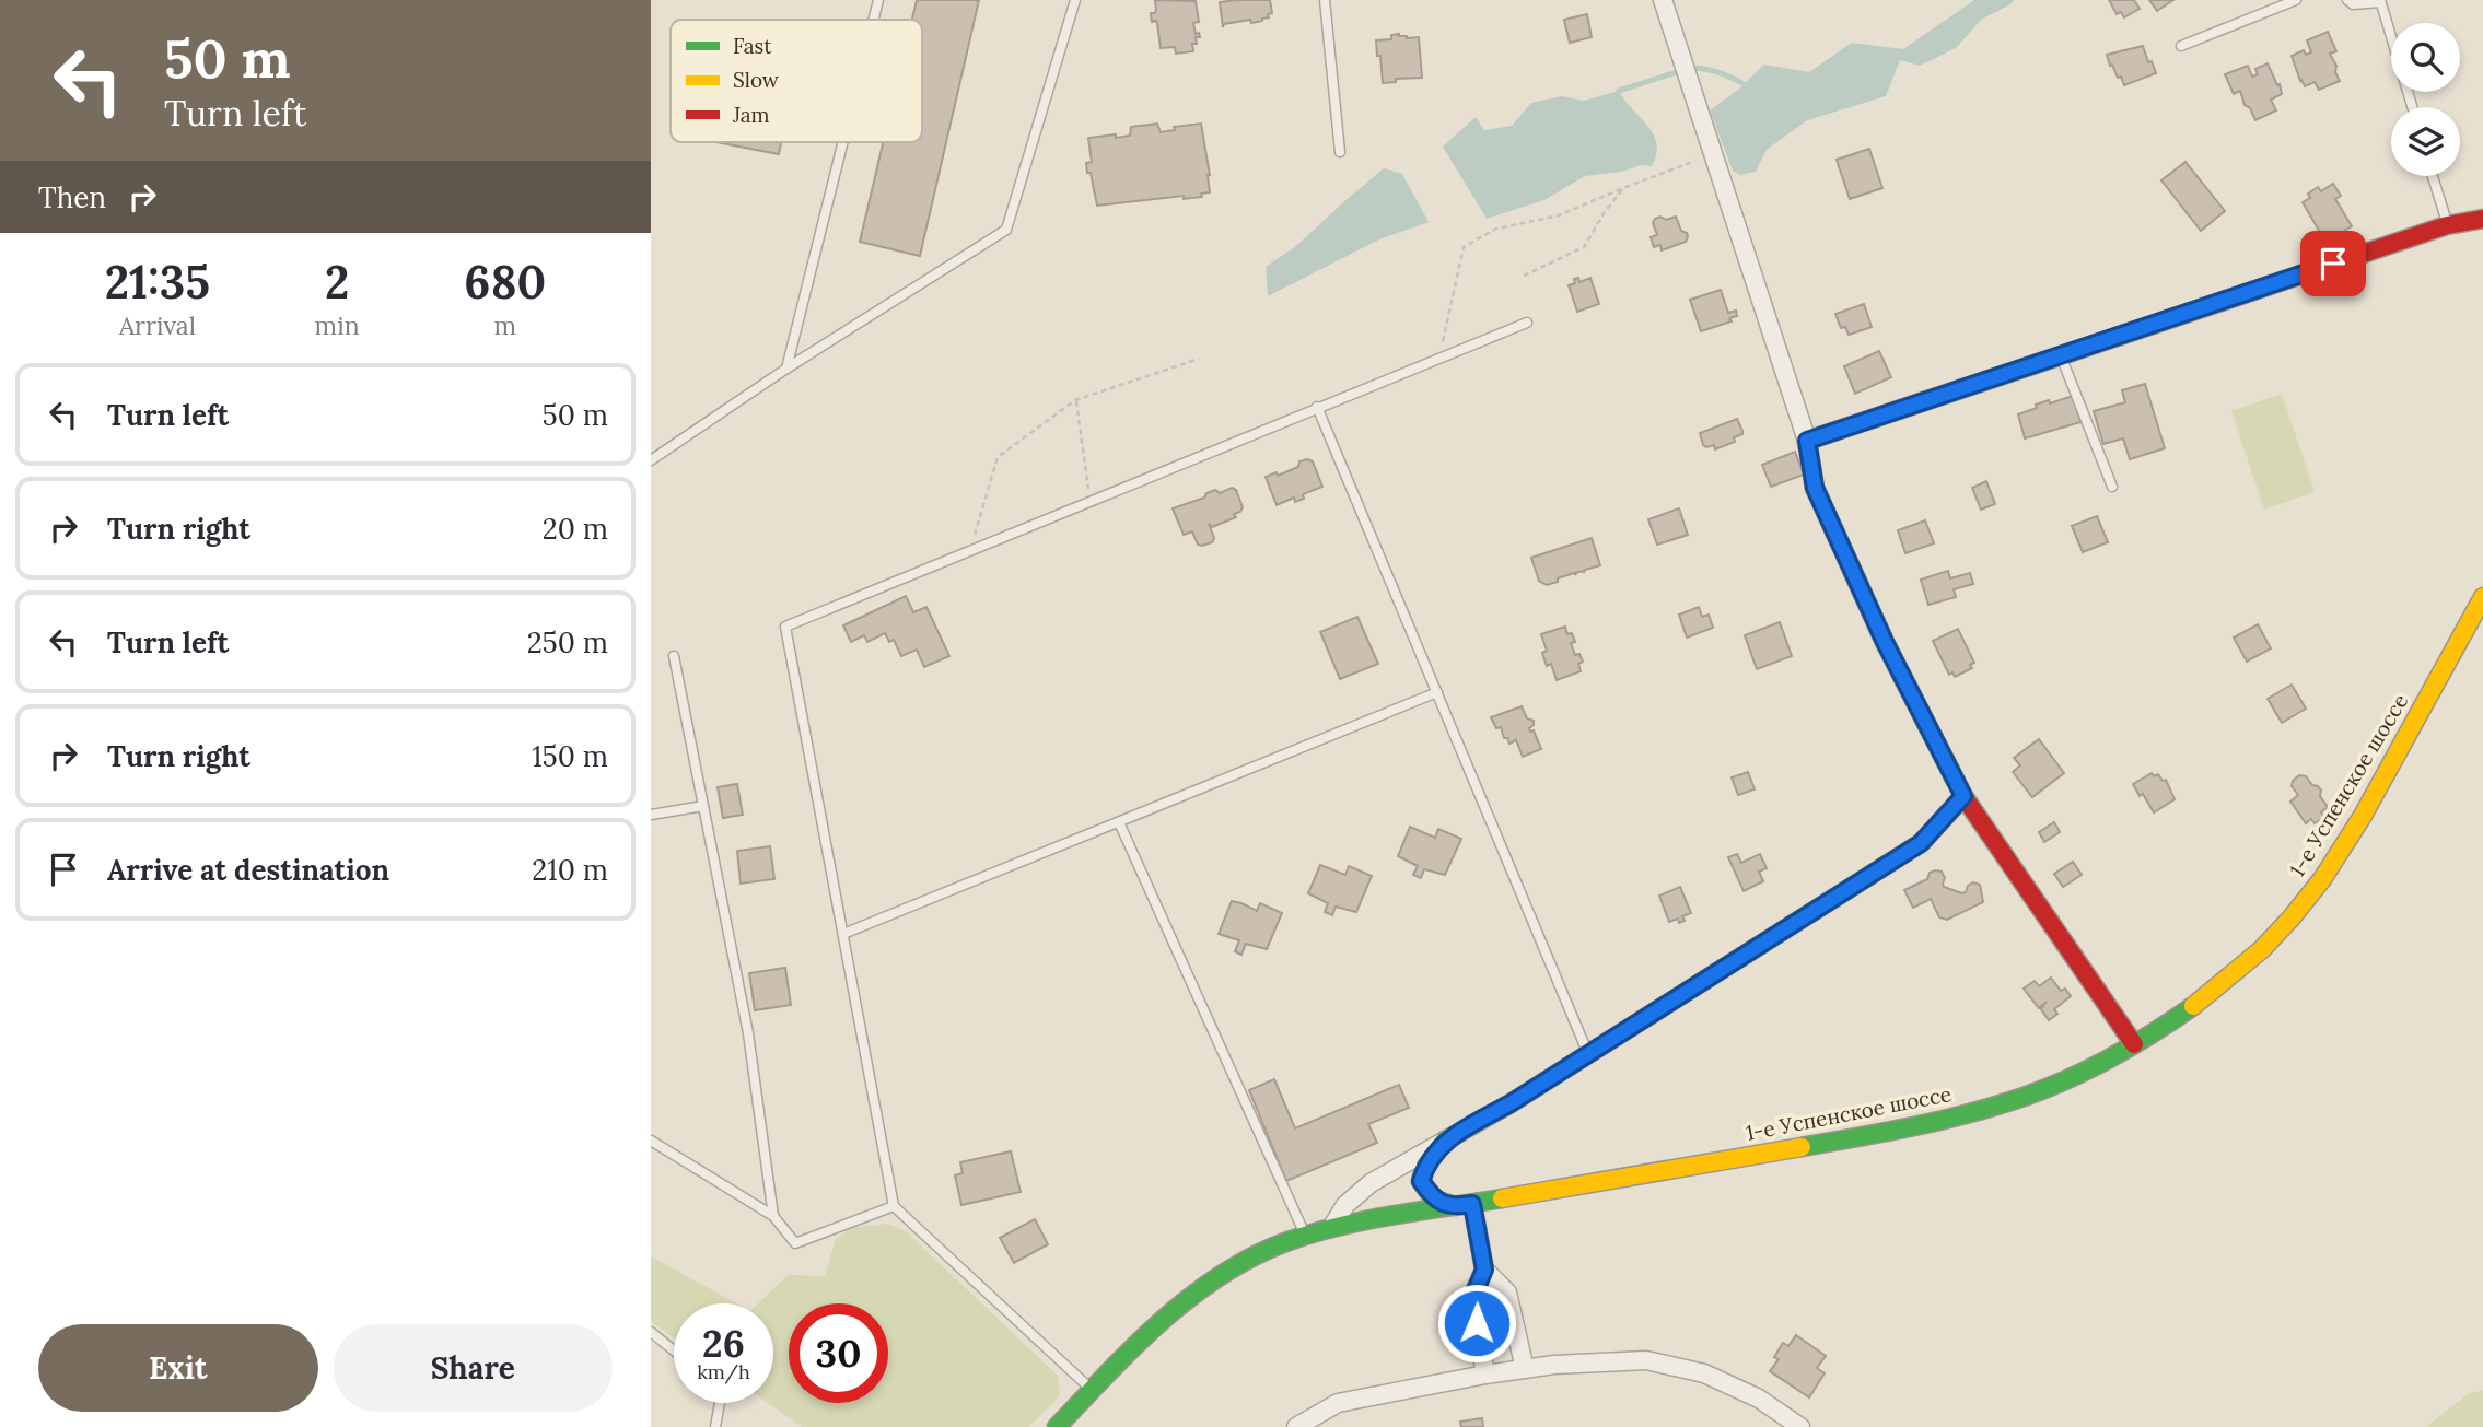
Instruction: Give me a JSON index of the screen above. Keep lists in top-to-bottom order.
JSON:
{
  "streets": {
    "main road": ["1-е Успенское шоссе"]
  },
  "legend": ["Fast", "Slow", "Jam"],
  "page": {
    "turn": ["50 m", "Turn left"],
    "then": "Then",
    "eta": [
      "21:35",
      "Arrival",
      "2",
      "min",
      "680",
      "m"
    ],
    "list": [
      {
        "name": "Turn left",
        "value": "50 m"
      },
      {
        "name": "Turn right",
        "value": "20 m"
      },
      {
        "name": "Turn left",
        "value": "250 m"
      },
      {
        "name": "Turn right",
        "value": "150 m"
      },
      {
        "name": "Arrive at destination",
        "value": "210 m"
      }
    ],
    "speed": "26 km/h",
    "limit": "30",
    "buttons": ["Exit", "Share"]
  }
}
